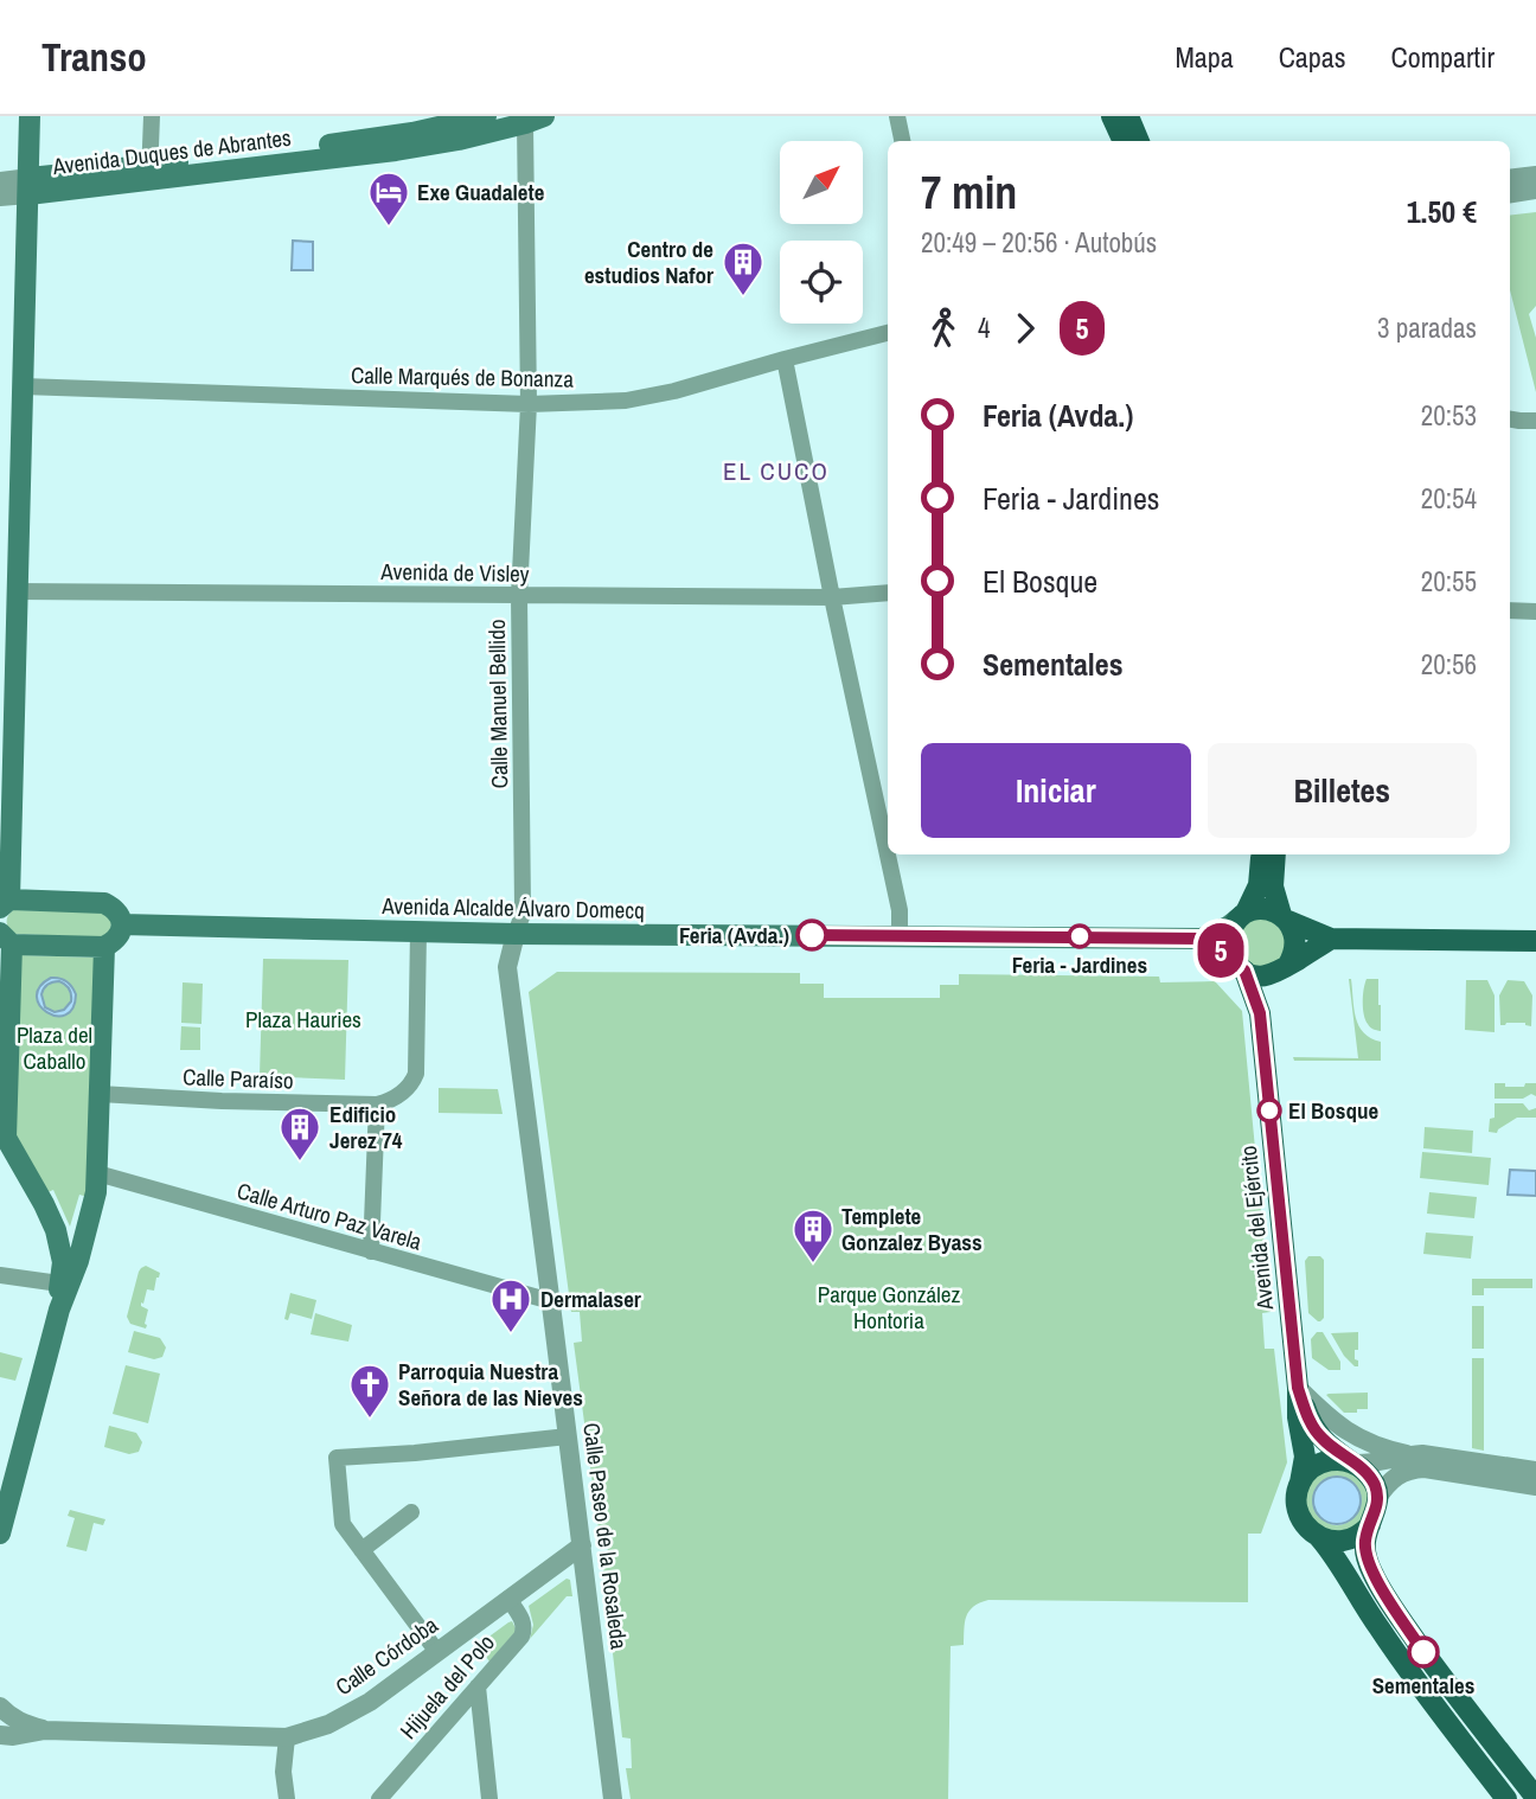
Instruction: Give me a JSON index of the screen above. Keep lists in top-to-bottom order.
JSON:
{
  "streets": {
    "main road": ["Avenida Duques de Abrantes", "Avenida Alcalde Álvaro Domecq", "Avenida del Ejército"],
    "street": [
      "Calle Marqués de Bonanza",
      "Avenida de Visley",
      "Calle Manuel Bellido",
      "Calle Paraíso",
      "Calle Arturo Paz Varela",
      "Calle Paseo de la Rosaleda",
      "Calle Córdoba",
      "Hijuela del Polo"
    ]
  },
  "crossings": [
    ["Avenida Duques de Abrantes", "Calle Manuel Bellido"],
    ["Calle Marqués de Bonanza", "Calle Manuel Bellido"],
    ["Avenida de Visley", "Calle Manuel Bellido"],
    ["Calle Manuel Bellido", "Avenida Alcalde Álvaro Domecq"],
    ["Calle Manuel Bellido", "Calle Paseo de la Rosaleda"],
    ["Avenida Alcalde Álvaro Domecq", "Avenida del Ejército"],
    ["Avenida Alcalde Álvaro Domecq", "Calle Paseo de la Rosaleda"],
    ["Calle Arturo Paz Varela", "Calle Paseo de la Rosaleda"],
    ["Calle Paseo de la Rosaleda", "Calle Córdoba"],
    ["Calle Córdoba", "Hijuela del Polo"]
  ],
  "districts": ["EL CUCO"],
  "parks": ["Plaza Hauries", "Plaza del Caballo", "Parque González Hontoria"],
  "places": {
    "hotel": ["Exe Guadalete"],
    "building": ["Centro de estudios Nafor", "Edificio Jerez 74", "Templete Gonzalez Byass"],
    "other": [
      "Feria (Avda.)",
      "Feria - Jardines",
      "El Bosque",
      "Sementales"
    ],
    "hospital": ["Dermalaser"],
    "church": ["Parroquia Nuestra Señora de las Nieves"]
  },
  "lines": ["bus line 5"],
  "north": "top right",
  "page": {
    "header": "Transo",
    "nav": ["Mapa", "Capas", "Compartir"],
    "on_map": "5",
    "heading": ["7 min", "20:49 – 20:56 · Autobús", "1.50 €"],
    "legs": ["4", "5", "3 paradas"],
    "list": [
      {
        "name": "Feria (Avda.)",
        "value": "20:53"
      },
      {
        "name": "Feria - Jardines",
        "value": "20:54"
      },
      {
        "name": "El Bosque",
        "value": "20:55"
      },
      {
        "name": "Sementales",
        "value": "20:56"
      }
    ],
    "buttons": ["Iniciar", "Billetes"]
  }
}
